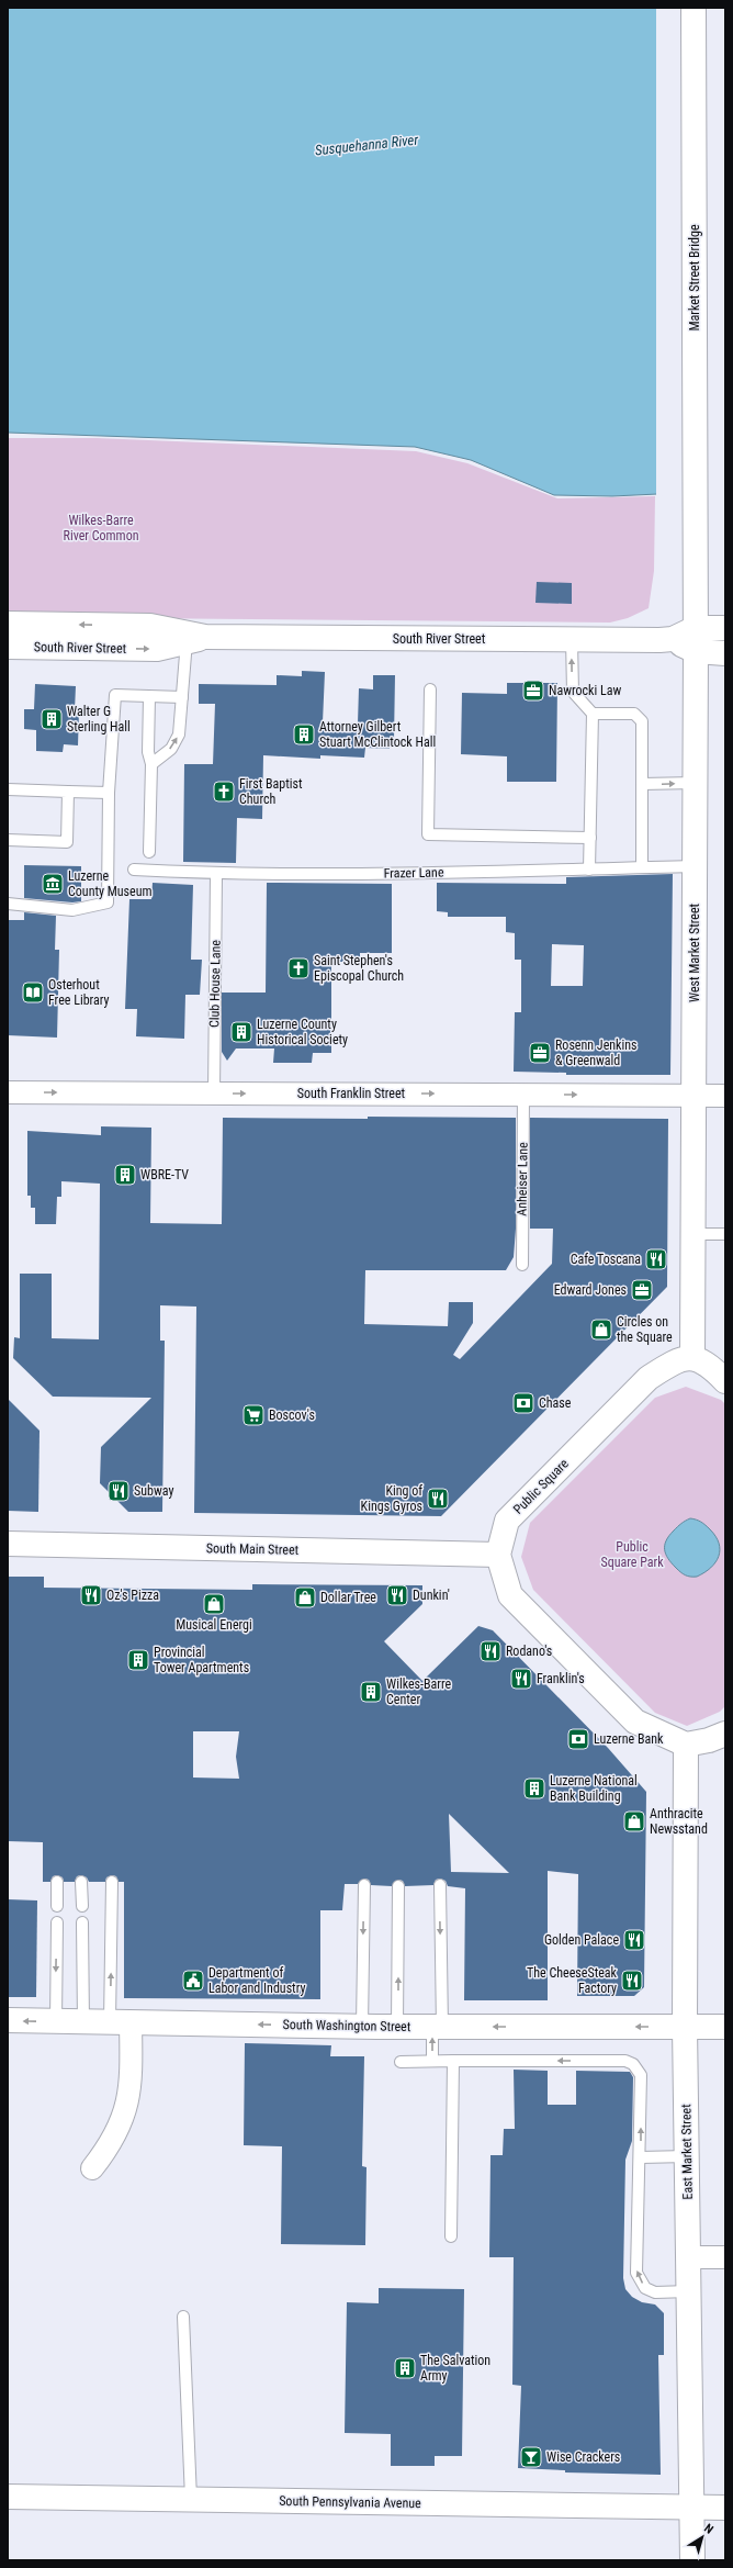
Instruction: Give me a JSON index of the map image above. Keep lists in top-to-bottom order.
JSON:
{
  "streets": {
    "main road": [
      "Market Street Bridge",
      "South River Street",
      "West Market Street",
      "Public Square",
      "South Main Street",
      "South Washington Street",
      "East Market Street",
      "South Pennsylvania Avenue"
    ],
    "street": ["South Franklin Street"],
    "lane": ["Frazer Lane", "Club House Lane", "Anheiser Lane"]
  },
  "crossings": [
    ["Market Street Bridge", "West Market Street"],
    ["South River Street", "West Market Street"],
    ["Frazer Lane", "West Market Street"],
    ["Frazer Lane", "Club House Lane"],
    ["West Market Street", "South Franklin Street"],
    ["West Market Street", "Public Square"],
    ["Club House Lane", "South Franklin Street"],
    ["South Franklin Street", "Anheiser Lane"],
    ["Public Square", "South Main Street"],
    ["South Washington Street", "East Market Street"],
    ["East Market Street", "South Pennsylvania Avenue"]
  ],
  "one_way": ["South Franklin Street", "South Washington Street"],
  "water": ["Susquehanna River"],
  "parks": ["Wilkes-Barre River Common", "Public Square Park"],
  "places": {
    "office": ["Nawrocki Law", "Rosenn Jenkins & Greenwald", "Edward Jones"],
    "building": [
      "Walter G Sterling Hall",
      "Attorney Gilbert Stuart McClintock Hall",
      "Luzerne County Historical Society",
      "WBRE-TV",
      "Provincial Tower Apartments",
      "Wilkes-Barre Center",
      "Luzerne National Bank Building",
      "The Salvation Army"
    ],
    "church": ["First Baptist Church", "Saint Stephen's Episcopal Church"],
    "museum": ["Luzerne County Museum"],
    "library": ["Osterhout Free Library"],
    "restaurant": [
      "Cafe Toscana",
      "Subway",
      "King of Kings Gyros",
      "Oz's Pizza",
      "Dunkin'",
      "Rodano's",
      "Franklin's",
      "Golden Palace",
      "The CheeseSteak Factory"
    ],
    "shop": [
      "Circles on the Square",
      "Dollar Tree",
      "Musical Energi",
      "Anthracite Newsstand"
    ],
    "bank": ["Chase", "Luzerne Bank"],
    "supermarket": ["Boscov's"],
    "public building": ["Department of Labor and Industry"],
    "bar": ["Wise Crackers"]
  },
  "north": "top right"
}
